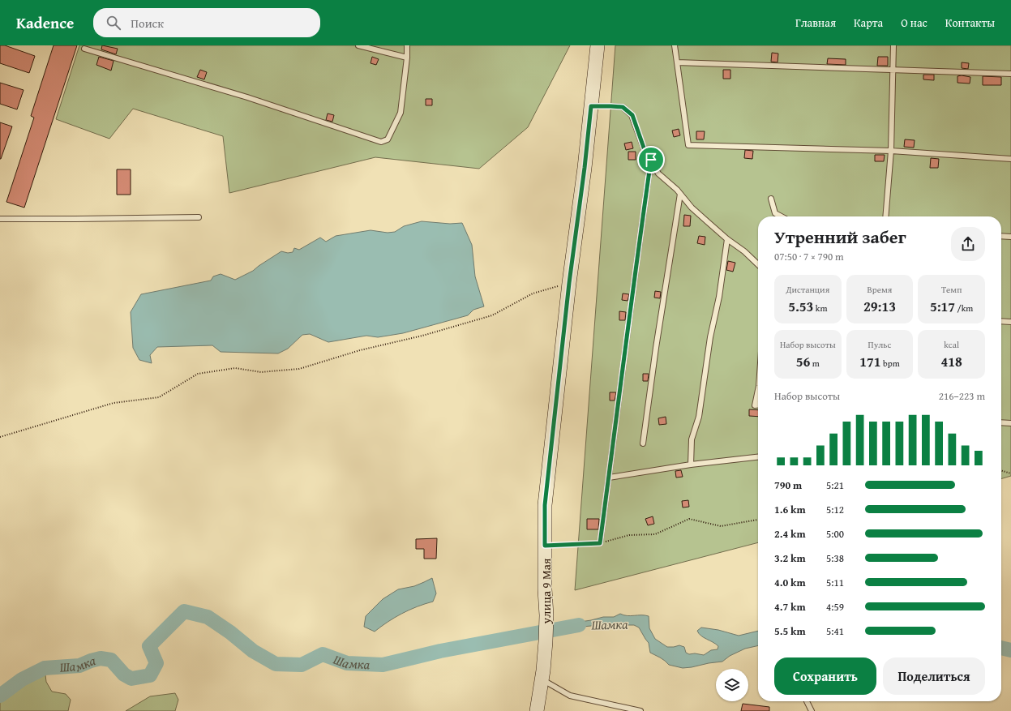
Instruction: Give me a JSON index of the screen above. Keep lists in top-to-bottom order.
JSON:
{
  "streets": {
    "main road": ["улица 9 Мая"]
  },
  "water": ["Шамка"],
  "page": {
    "header": "Kadence",
    "search": "Поиск",
    "nav": [
      "Главная",
      "Карта",
      "О нас",
      "Контакты"
    ],
    "heading": ["Утренний забег", "07:50 · 7 × 790 m"],
    "stats": [
      ["Дистанция", "5.53 km"],
      ["Время", "29:13"],
      ["Темп", "5:17 /km"],
      ["Набор высоты", "56 m"],
      ["Пульс", "171 bpm"],
      ["kcal", "418"]
    ],
    "chart": ["Набор высоты", "216–223 m"],
    "list": [
      {
        "name": "790 m",
        "note": "5:21"
      },
      {
        "name": "1.6 km",
        "note": "5:12"
      },
      {
        "name": "2.4 km",
        "note": "5:00"
      },
      {
        "name": "3.2 km",
        "note": "5:38"
      },
      {
        "name": "4.0 km",
        "note": "5:11"
      },
      {
        "name": "4.7 km",
        "note": "4:59"
      },
      {
        "name": "5.5 km",
        "note": "5:41"
      }
    ],
    "buttons": ["Сохранить", "Поделиться"]
  }
}
